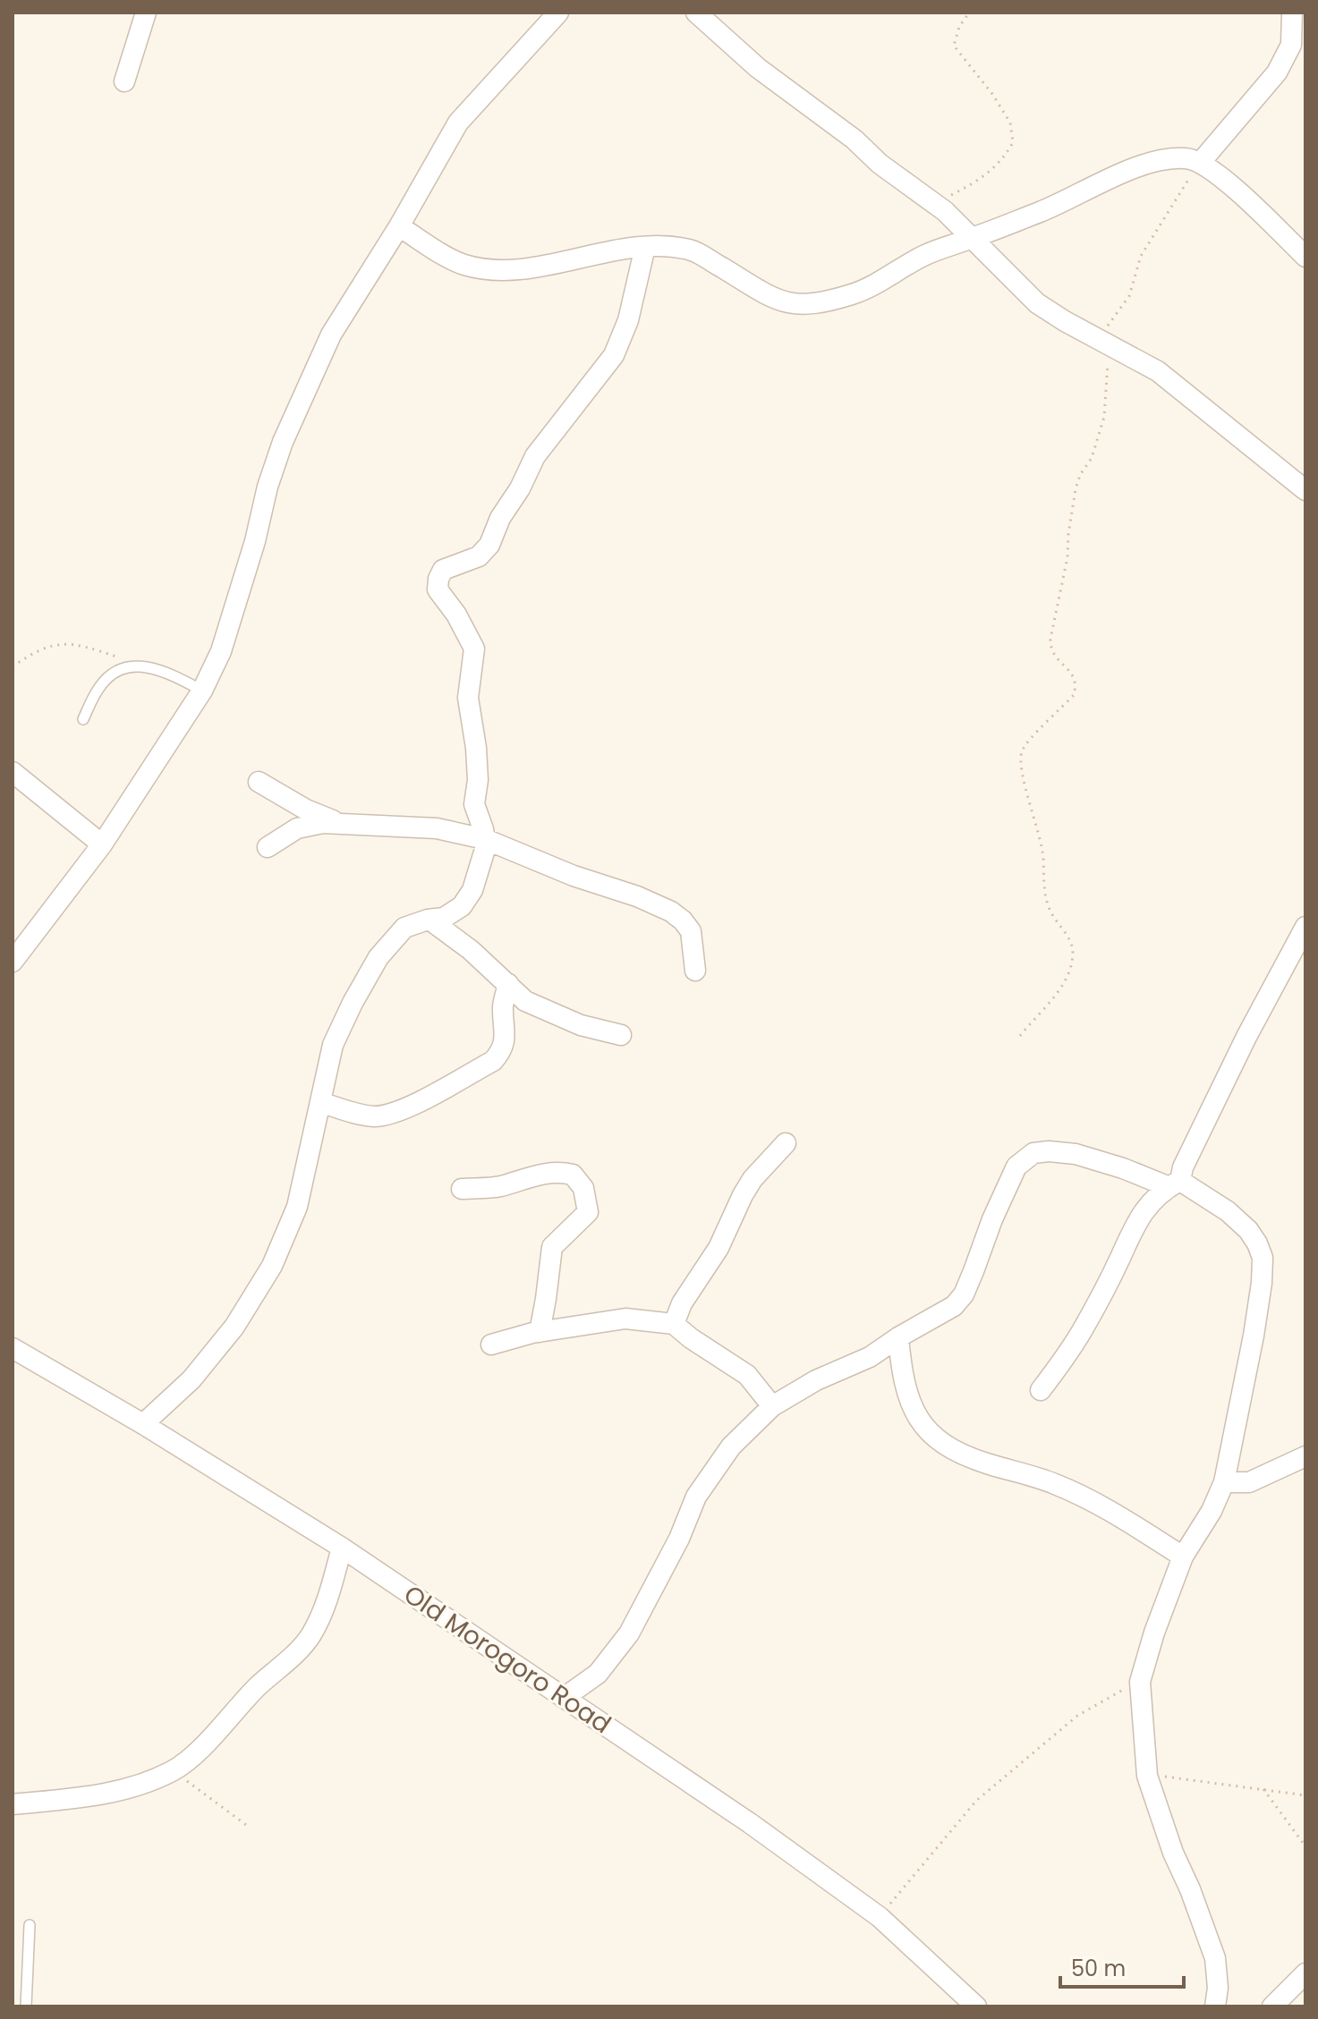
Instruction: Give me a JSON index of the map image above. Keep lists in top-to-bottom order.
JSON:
{
  "streets": {
    "street": ["Old Morogoro Road"]
  },
  "scale_bar": "50 m"
}
